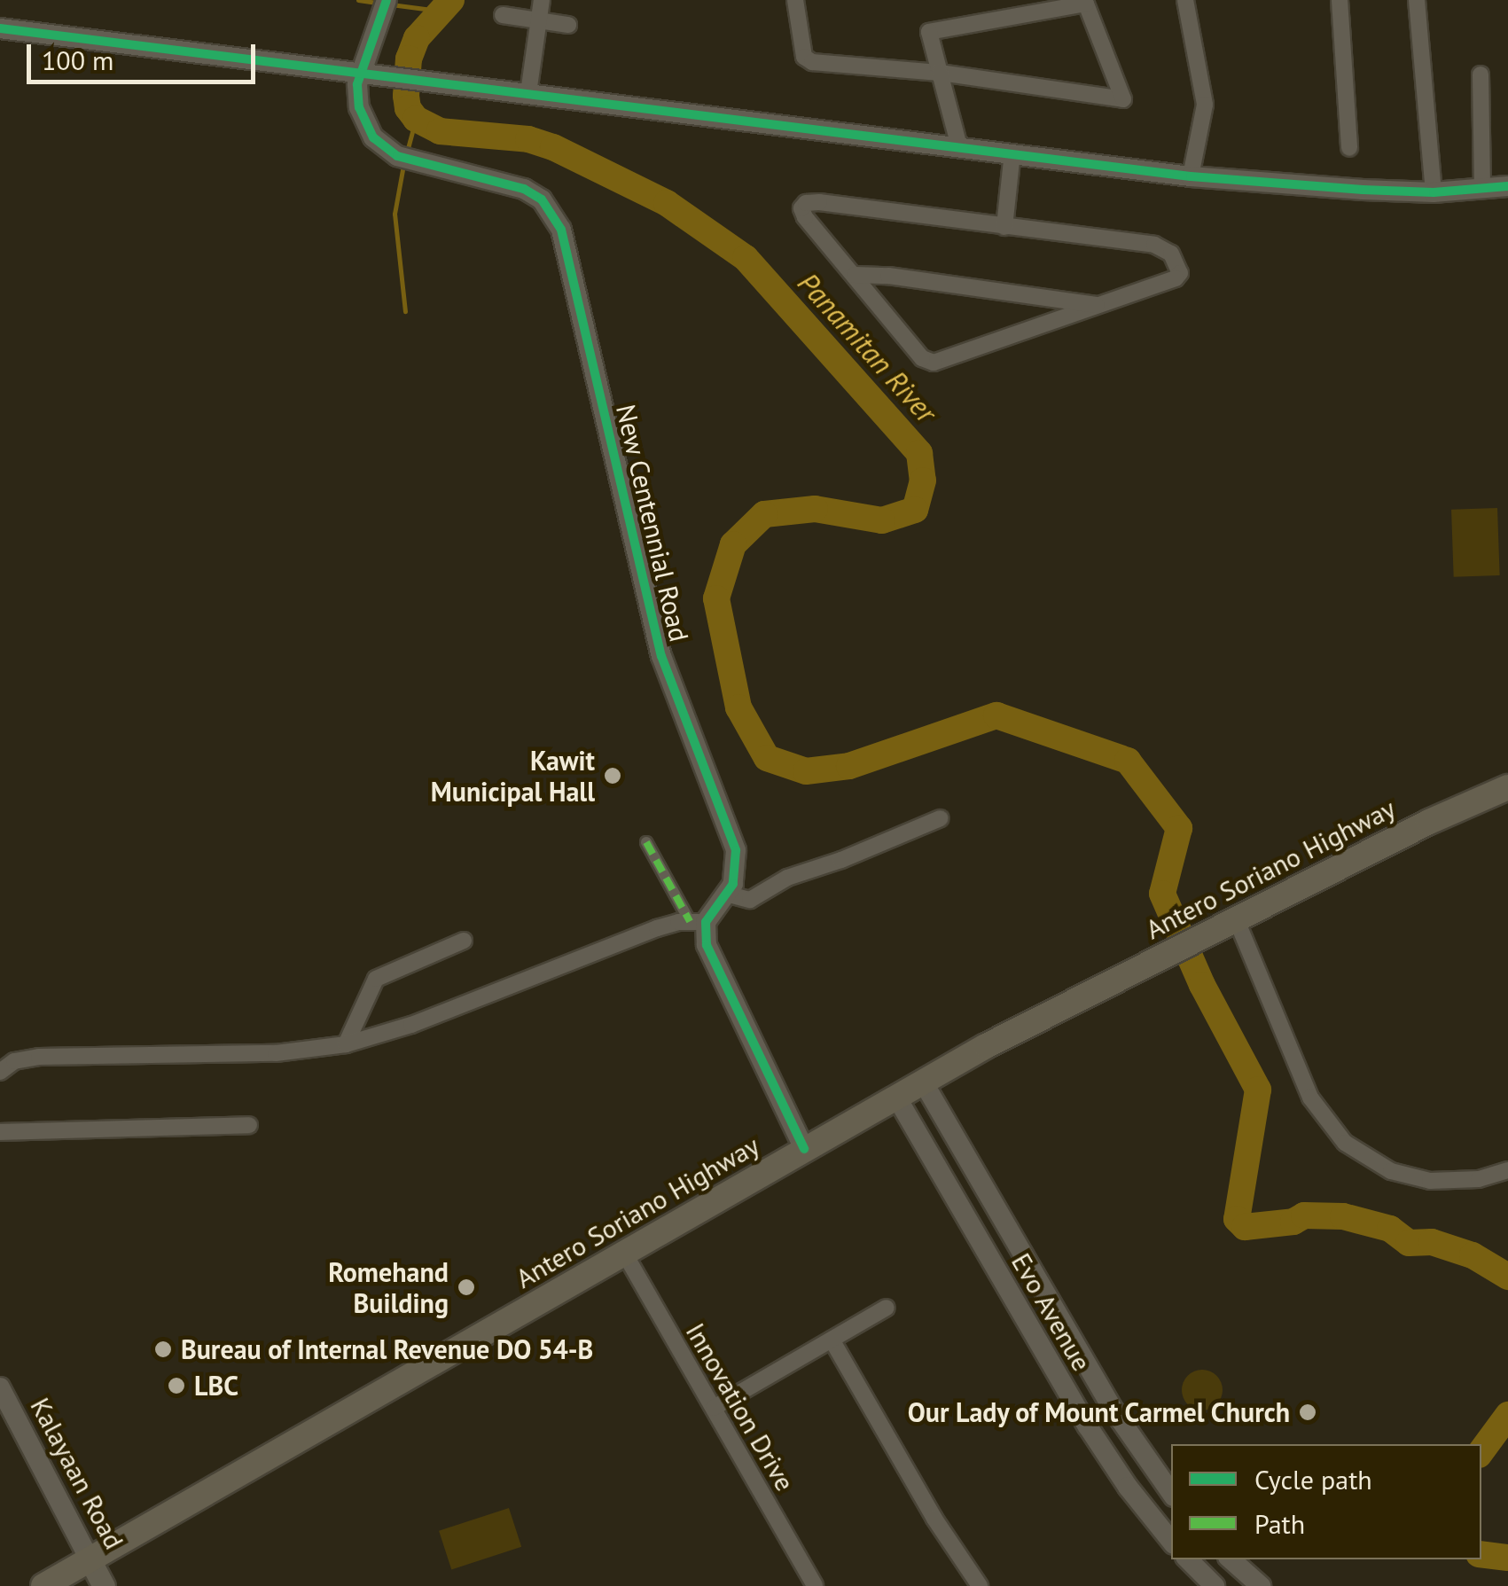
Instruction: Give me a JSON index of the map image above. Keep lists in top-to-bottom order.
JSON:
{
  "streets": {
    "main road": ["Antero Soriano Highway", "Kalayaan Road"],
    "street": ["New Centennial Road", "Evo Avenue", "Innovation Drive"]
  },
  "crossings": [
    ["Antero Soriano Highway", "Evo Avenue"],
    ["Antero Soriano Highway", "Innovation Drive"],
    ["Antero Soriano Highway", "Kalayaan Road"]
  ],
  "water": ["Panamitan River"],
  "places": [
    "Kawit Municipal Hall",
    "Romehand Building",
    "Bureau of Internal Revenue DO 54-B",
    "LBC",
    "Our Lady of Mount Carmel Church"
  ],
  "legend": ["Cycle path", "Path"],
  "scale_bar": "100 m"
}
